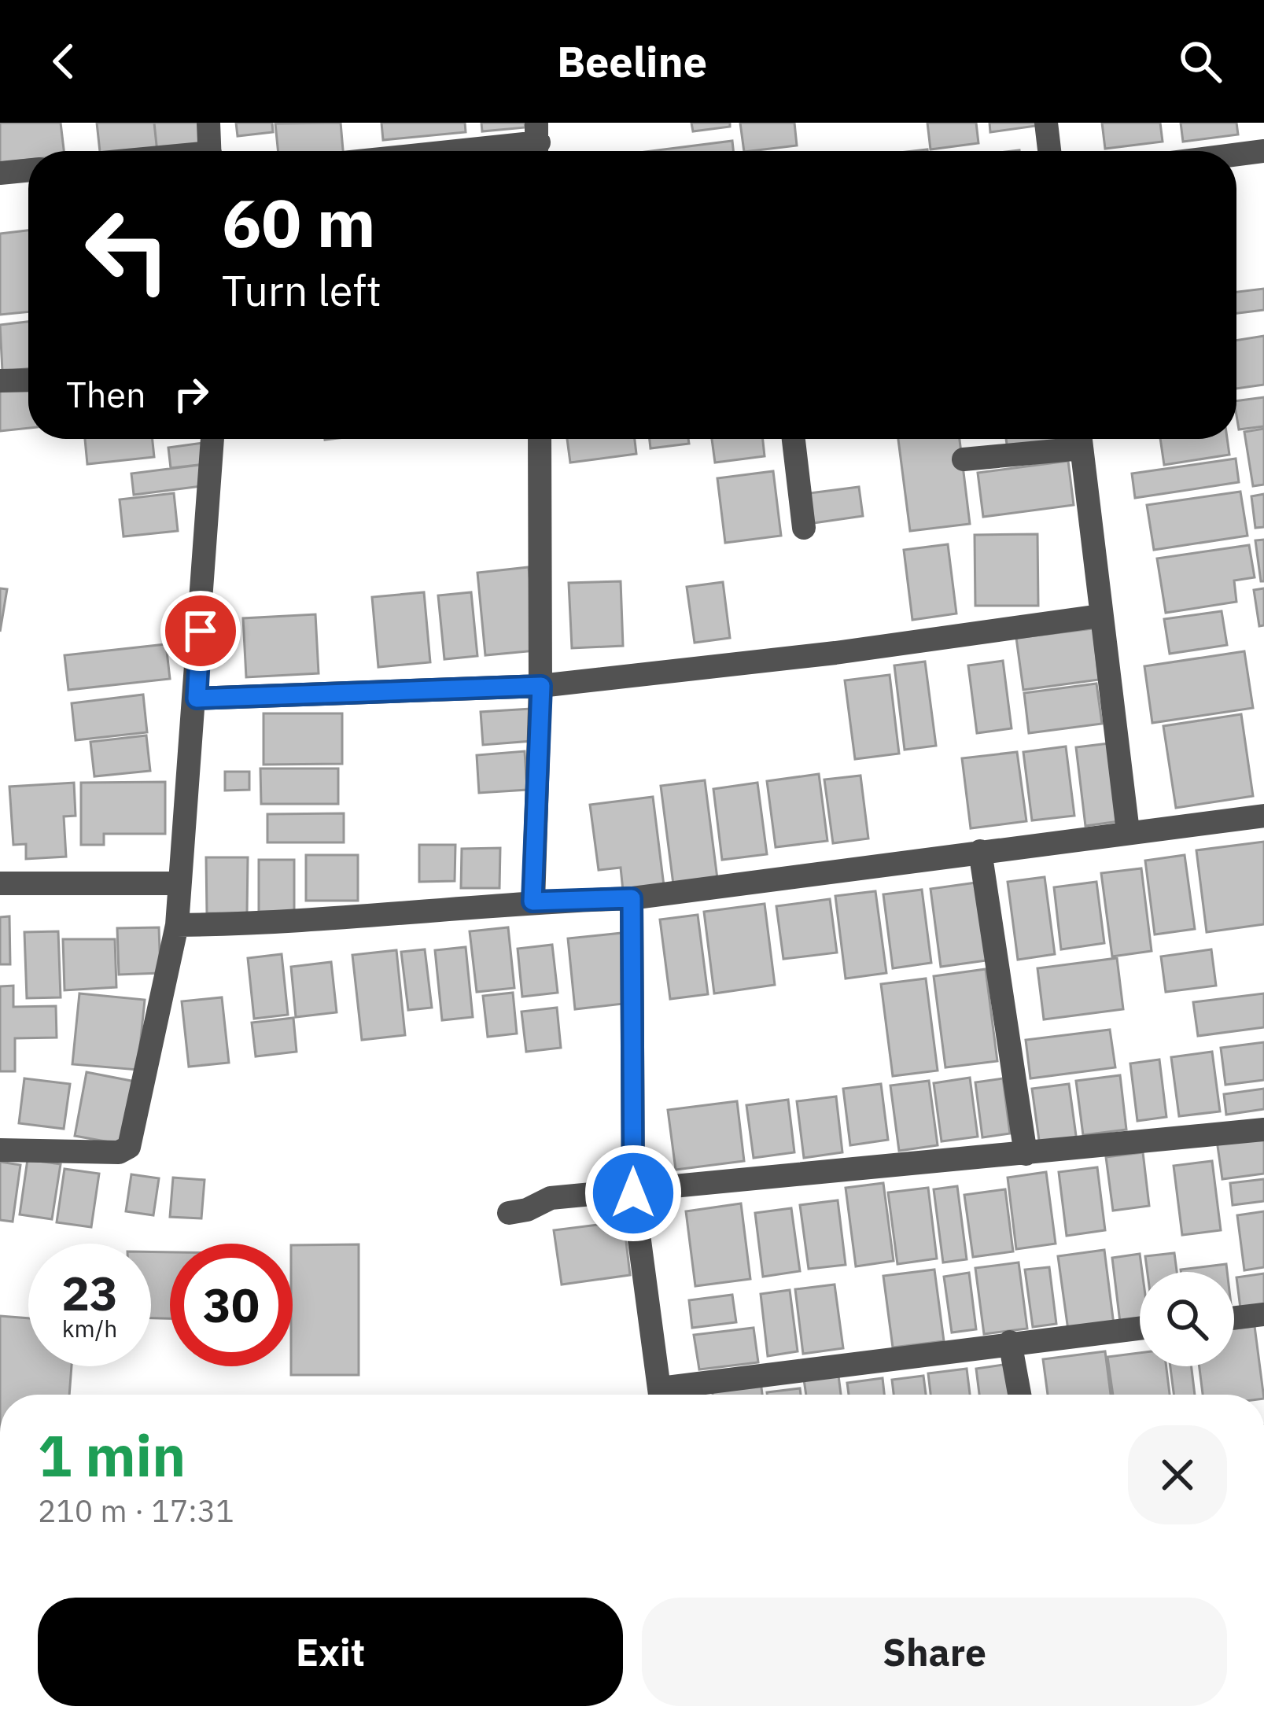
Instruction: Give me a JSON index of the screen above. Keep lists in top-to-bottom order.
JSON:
{
  "page": {
    "header": "Beeline",
    "turn": ["60 m", "Turn left"],
    "then": "Then",
    "speed": "23 km/h",
    "limit": "30",
    "heading": ["1 min", "210 m · 17:31"],
    "buttons": ["Exit", "Share"]
  }
}
